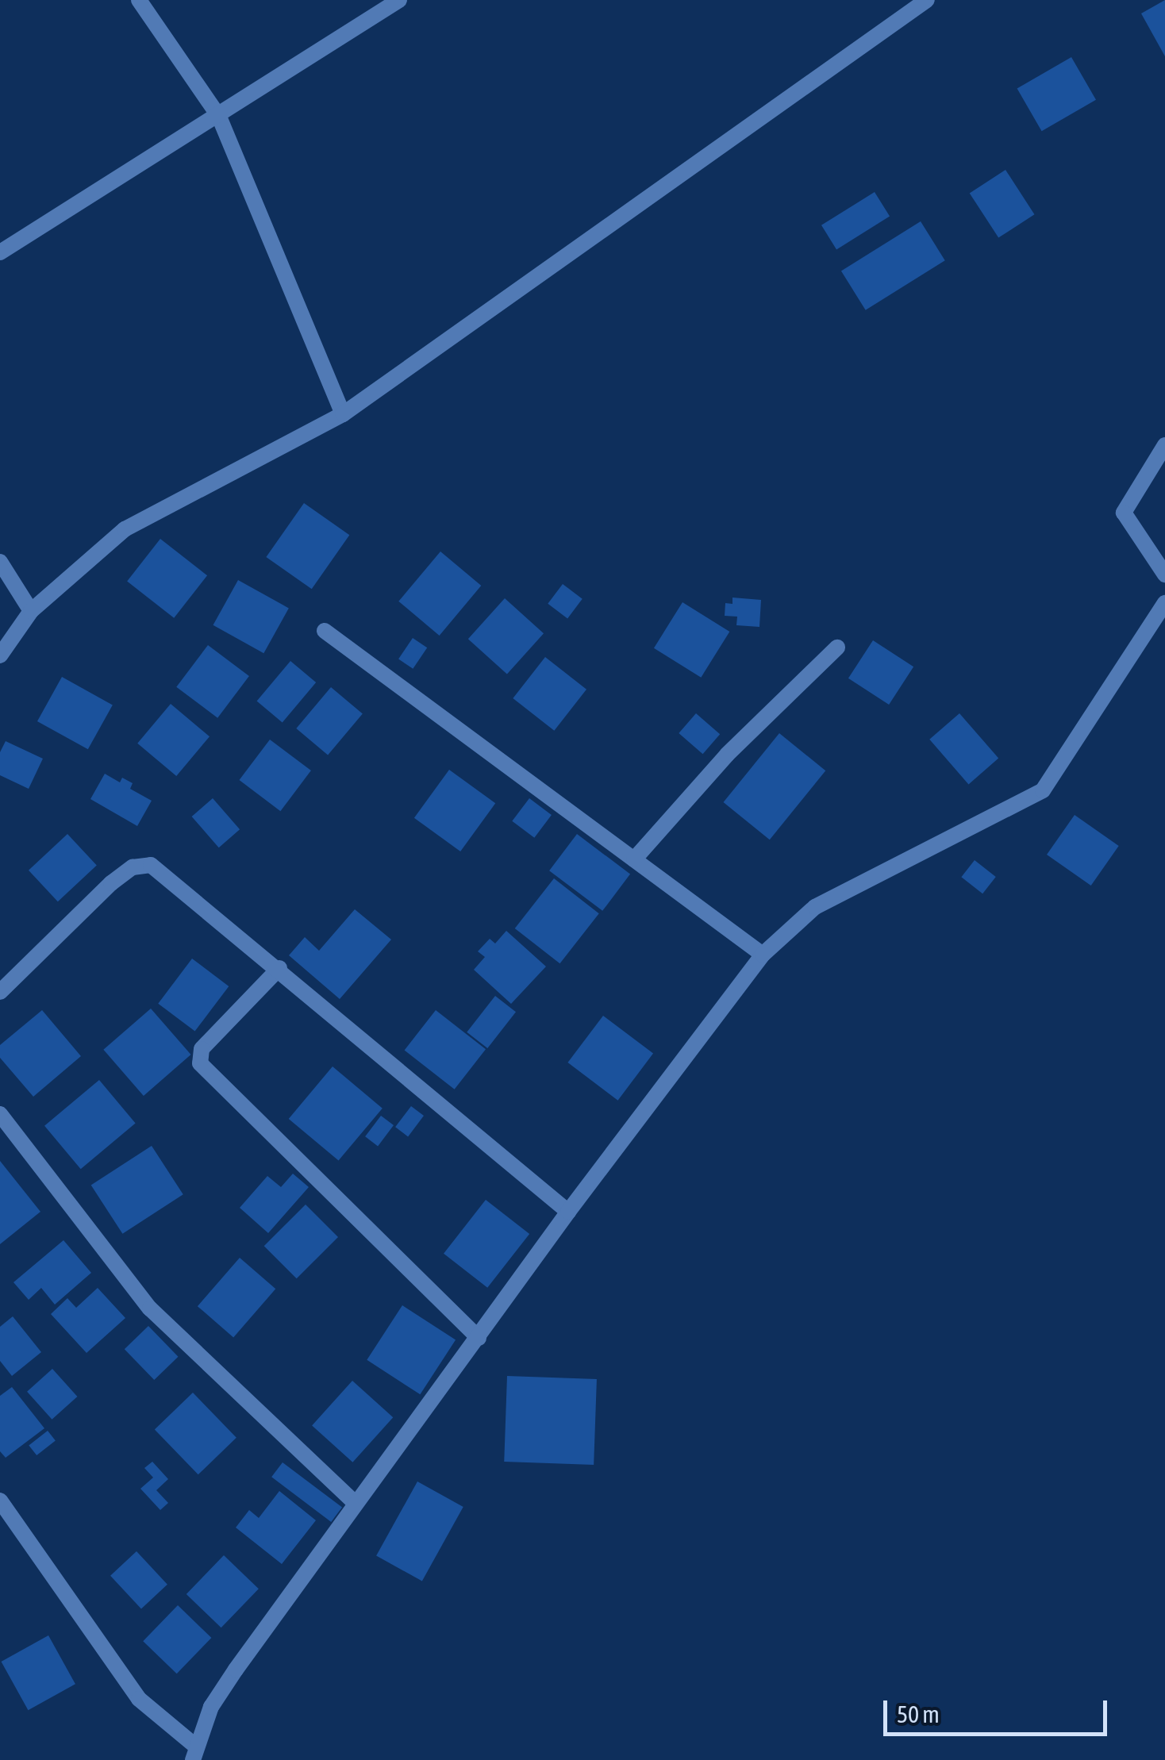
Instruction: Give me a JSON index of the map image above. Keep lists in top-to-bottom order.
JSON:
{
  "scale_bar": "50 m"
}
